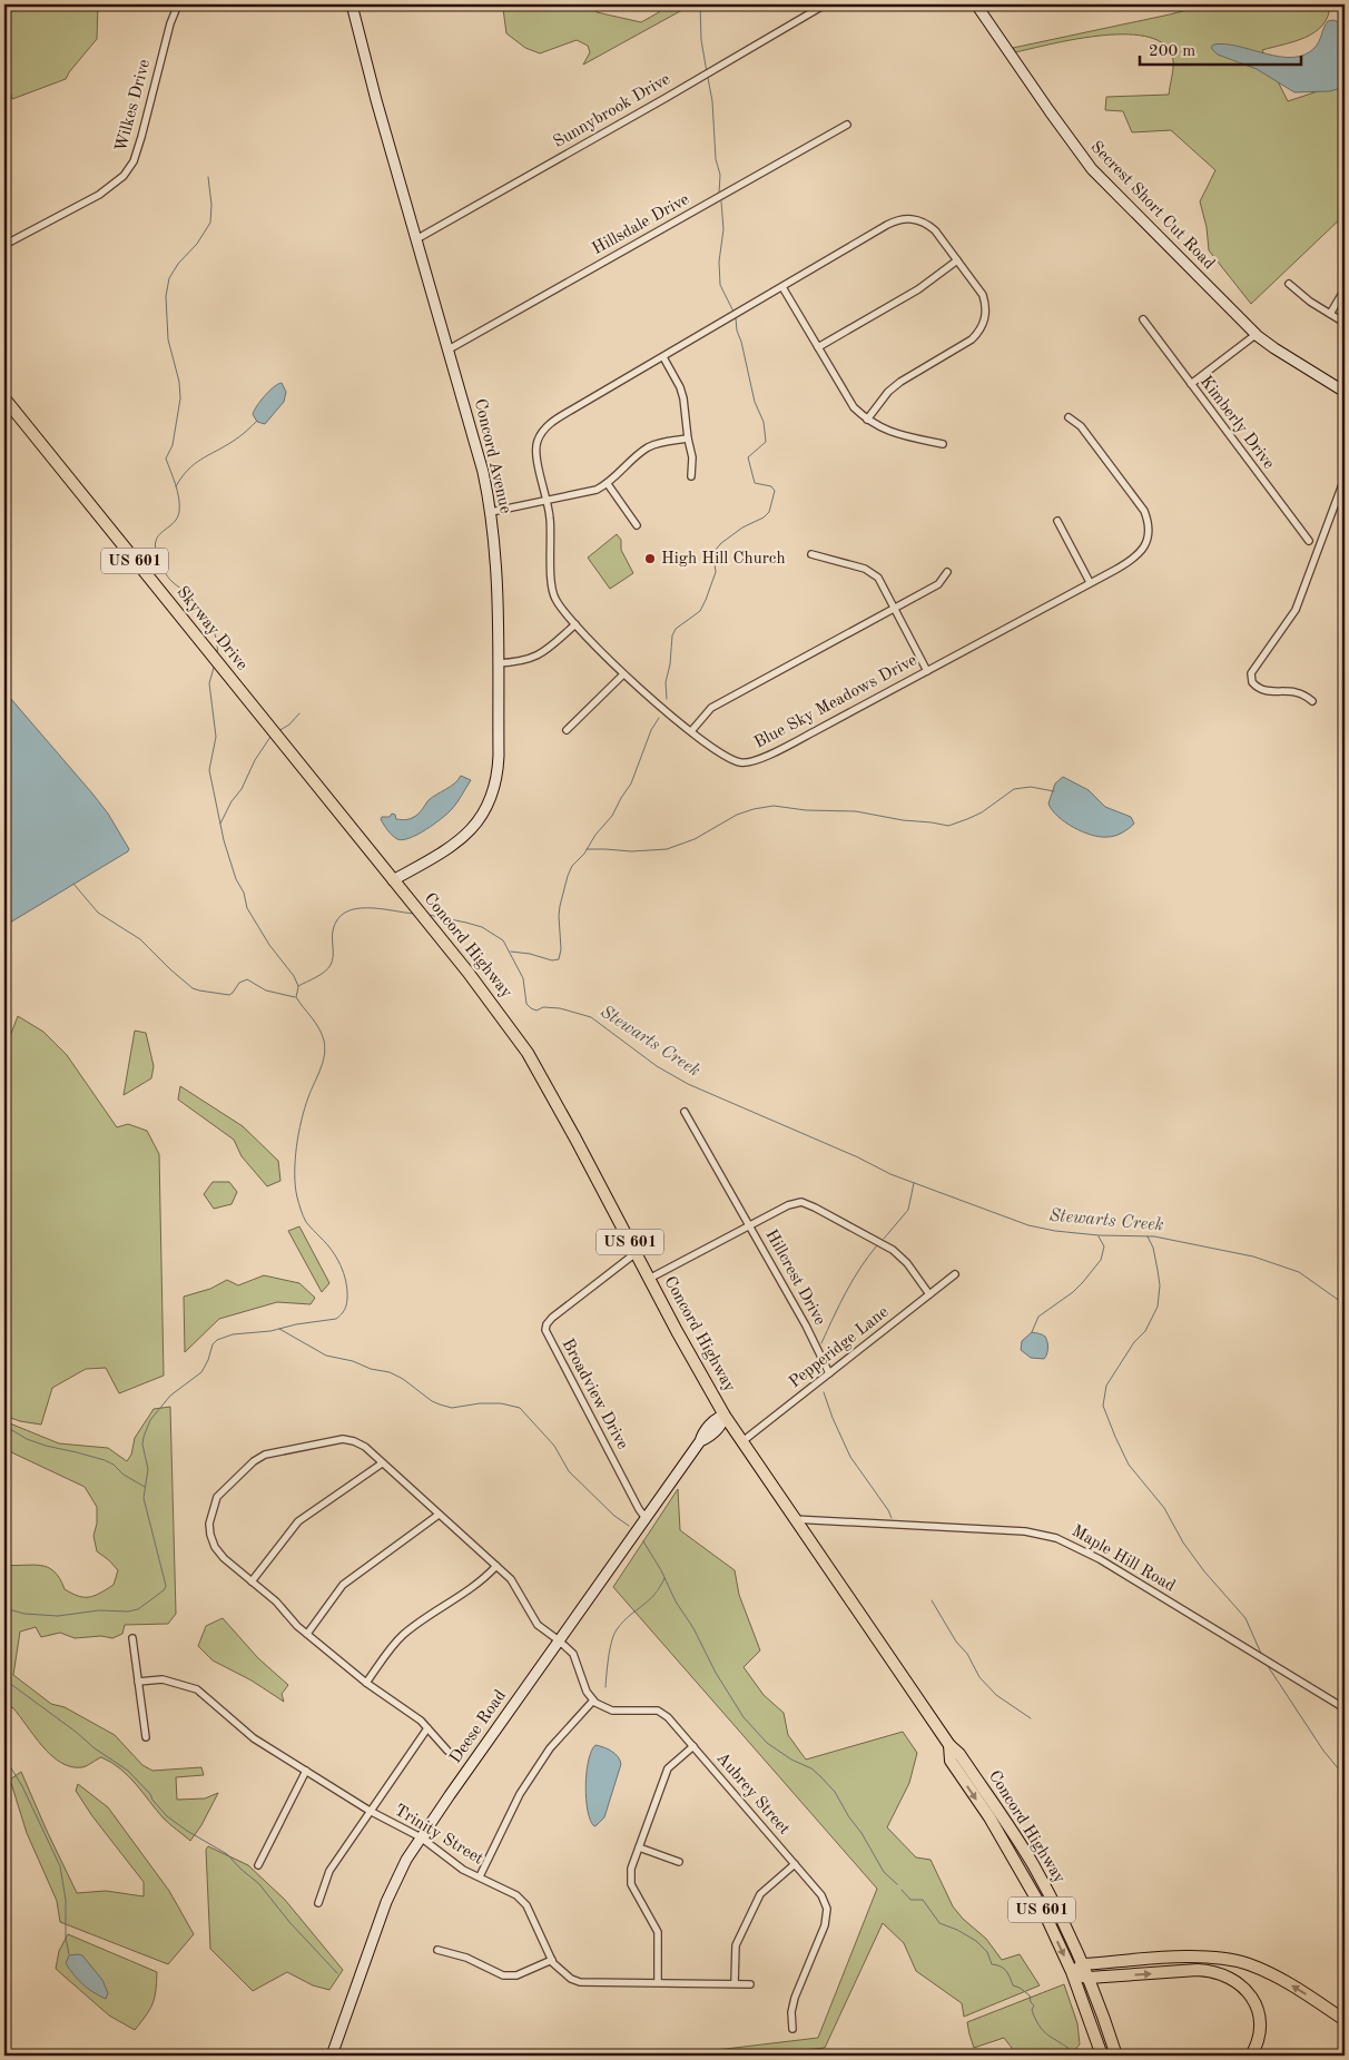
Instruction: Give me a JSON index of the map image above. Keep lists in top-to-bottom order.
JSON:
{
  "streets": {
    "highway": ["US 601", "Skyway Drive", "Concord Highway"],
    "street": [
      "Wilkes Drive",
      "Sunnybrook Drive",
      "Secrest Short Cut Road",
      "Hillsdale Drive",
      "Kimberly Drive",
      "Concord Avenue",
      "Blue Sky Meadows Drive",
      "Hillcrest Drive",
      "Pepperidge Lane",
      "Broadview Drive",
      "Maple Hill Road",
      "Deese Road",
      "Aubrey Street",
      "Trinity Street"
    ]
  },
  "crossings": [
    ["Sunnybrook Drive", "Concord Avenue"],
    ["Hillsdale Drive", "Concord Avenue"],
    ["Concord Avenue", "Skyway Drive"],
    ["Concord Avenue", "Concord Highway"],
    ["Skyway Drive", "Concord Highway"],
    ["Concord Highway", "Pepperidge Lane"],
    ["Concord Highway", "Broadview Drive"],
    ["Concord Highway", "Maple Hill Road"],
    ["Concord Highway", "Deese Road"],
    ["Hillcrest Drive", "Pepperidge Lane"],
    ["Broadview Drive", "Deese Road"],
    ["Deese Road", "Trinity Street"]
  ],
  "water": ["Stewarts Creek"],
  "places": ["High Hill Church"],
  "scale_bar": "200 m"
}
